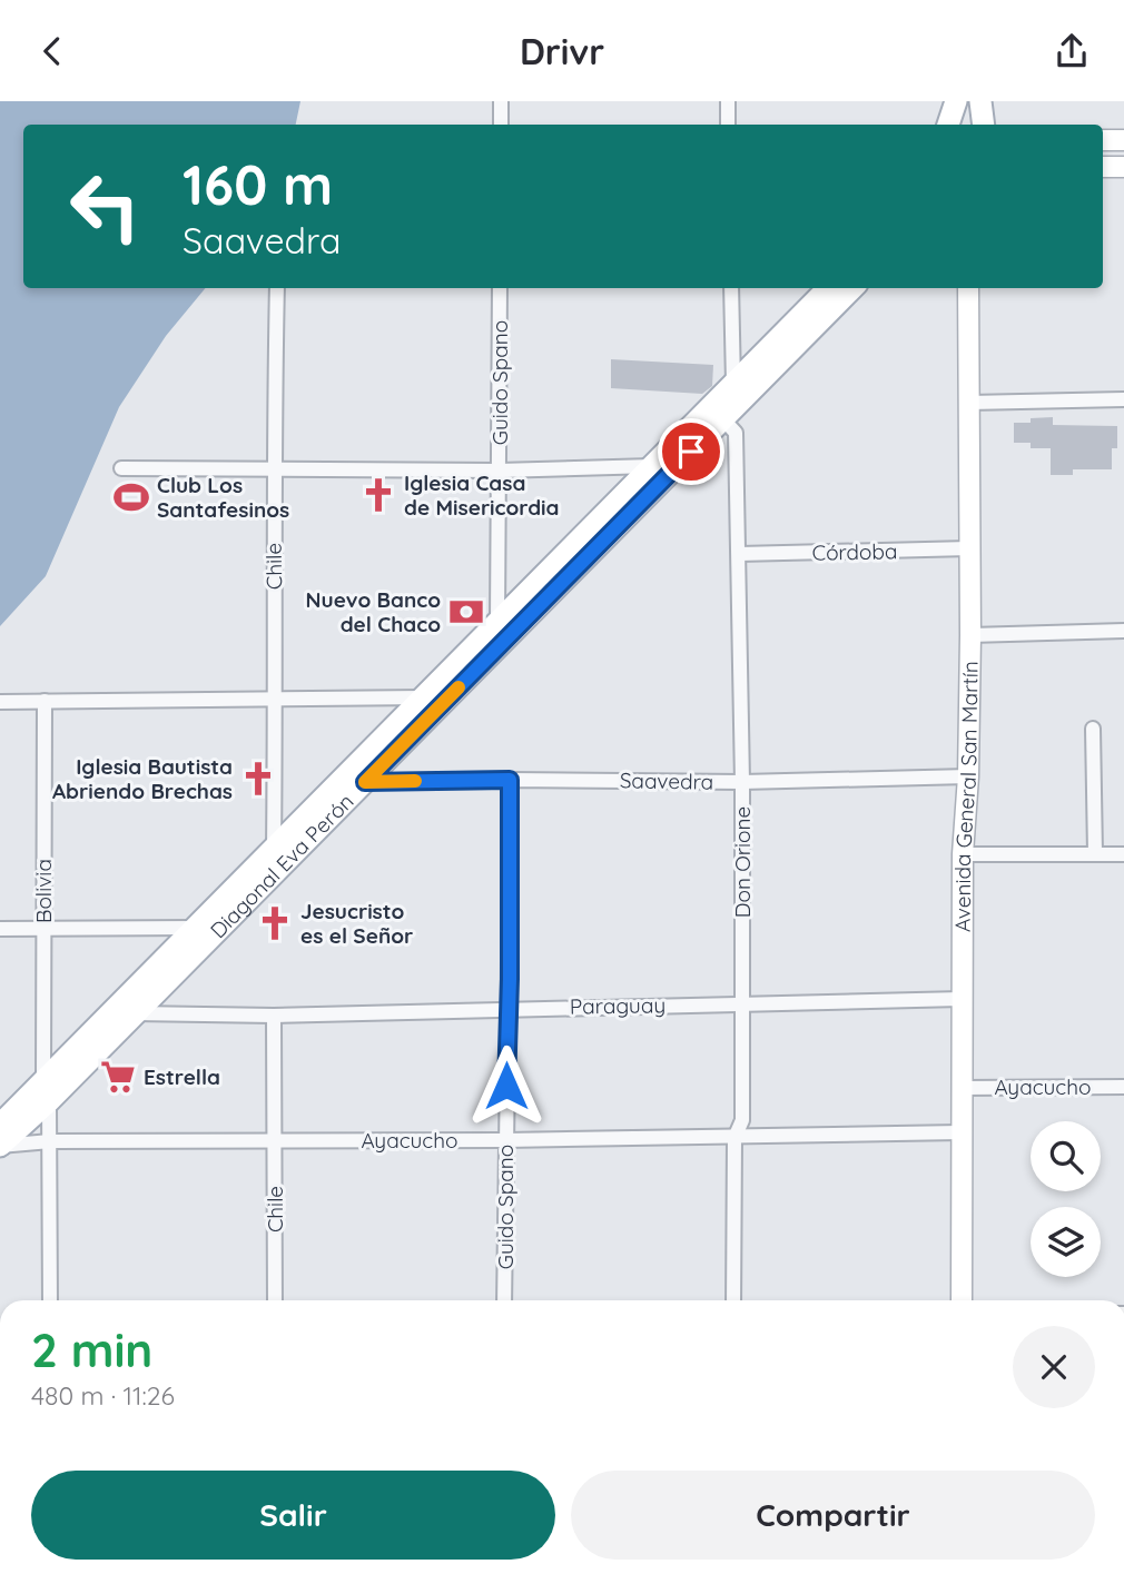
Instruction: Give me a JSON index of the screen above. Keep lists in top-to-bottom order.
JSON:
{
  "streets": {
    "main road": ["Diagonal Eva Perón"],
    "street": [
      "Guido Spano",
      "Córdoba",
      "Chile",
      "Saavedra",
      "Avenida General San Martín",
      "Don Orione",
      "Bolivia",
      "Paraguay",
      "Ayacucho"
    ]
  },
  "crossings": [
    ["Guido Spano", "Saavedra"],
    ["Guido Spano", "Diagonal Eva Perón"],
    ["Guido Spano", "Paraguay"],
    ["Guido Spano", "Ayacucho"],
    ["Córdoba", "Avenida General San Martín"],
    ["Córdoba", "Don Orione"],
    ["Chile", "Diagonal Eva Perón"],
    ["Chile", "Paraguay"],
    ["Chile", "Ayacucho"],
    ["Saavedra", "Avenida General San Martín"],
    ["Saavedra", "Don Orione"],
    ["Saavedra", "Diagonal Eva Perón"],
    ["Avenida General San Martín", "Paraguay"],
    ["Avenida General San Martín", "Ayacucho"],
    ["Don Orione", "Diagonal Eva Perón"],
    ["Don Orione", "Paraguay"],
    ["Don Orione", "Ayacucho"],
    ["Diagonal Eva Perón", "Bolivia"],
    ["Diagonal Eva Perón", "Paraguay"],
    ["Diagonal Eva Perón", "Ayacucho"],
    ["Bolivia", "Ayacucho"]
  ],
  "places": {
    "church": ["Iglesia Casa de Misericordia", "Iglesia Bautista Abriendo Brechas", "Jesucristo es el Señor"],
    "sports": ["Club Los Santafesinos"],
    "bank": ["Nuevo Banco del Chaco"],
    "supermarket": ["Estrella"]
  },
  "page": {
    "header": "Drivr",
    "turn": ["160 m", "Saavedra"],
    "heading": ["2 min", "480 m · 11:26"],
    "buttons": ["Salir", "Compartir"]
  }
}
